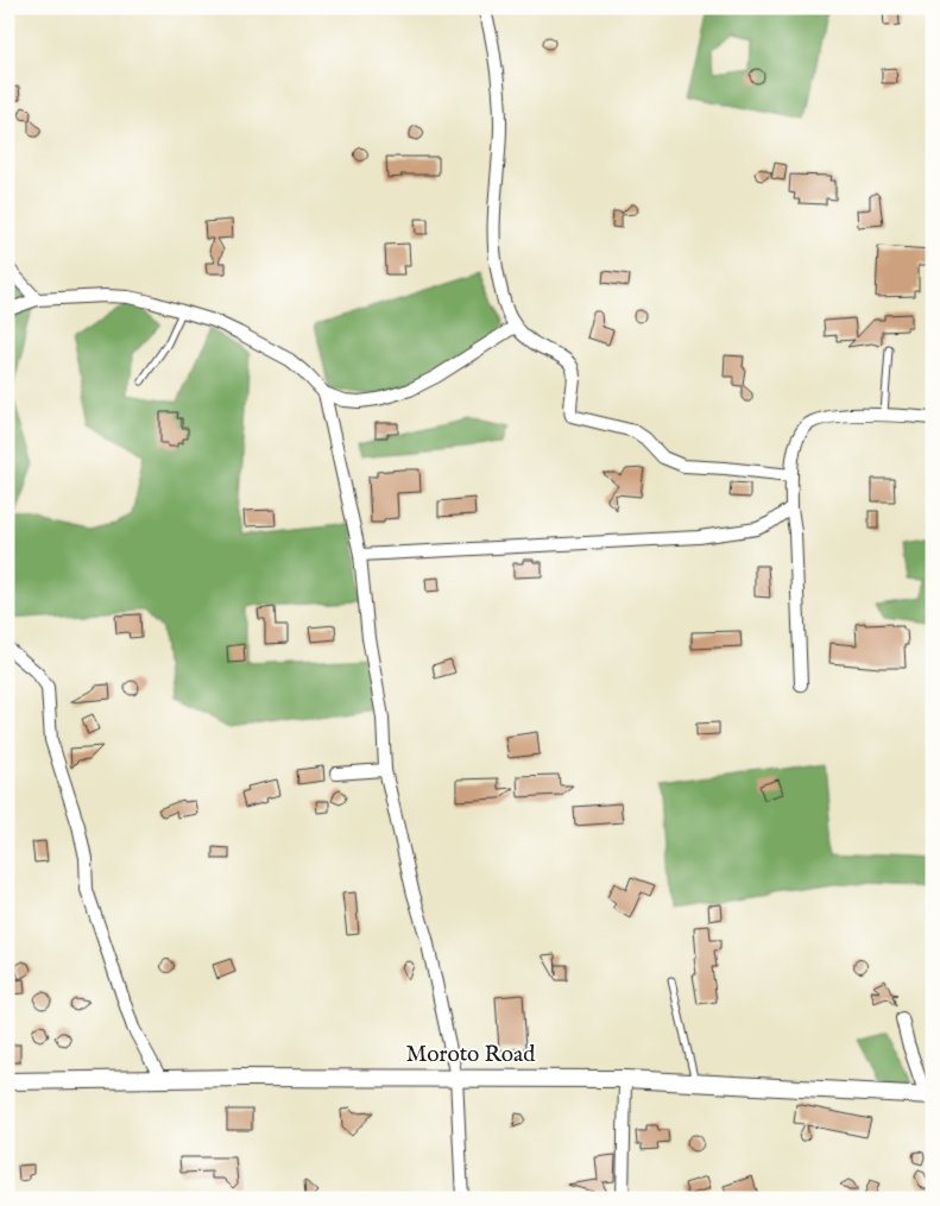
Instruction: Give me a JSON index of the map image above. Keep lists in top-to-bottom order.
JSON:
{
  "streets": {
    "main road": ["Moroto Road"]
  }
}
